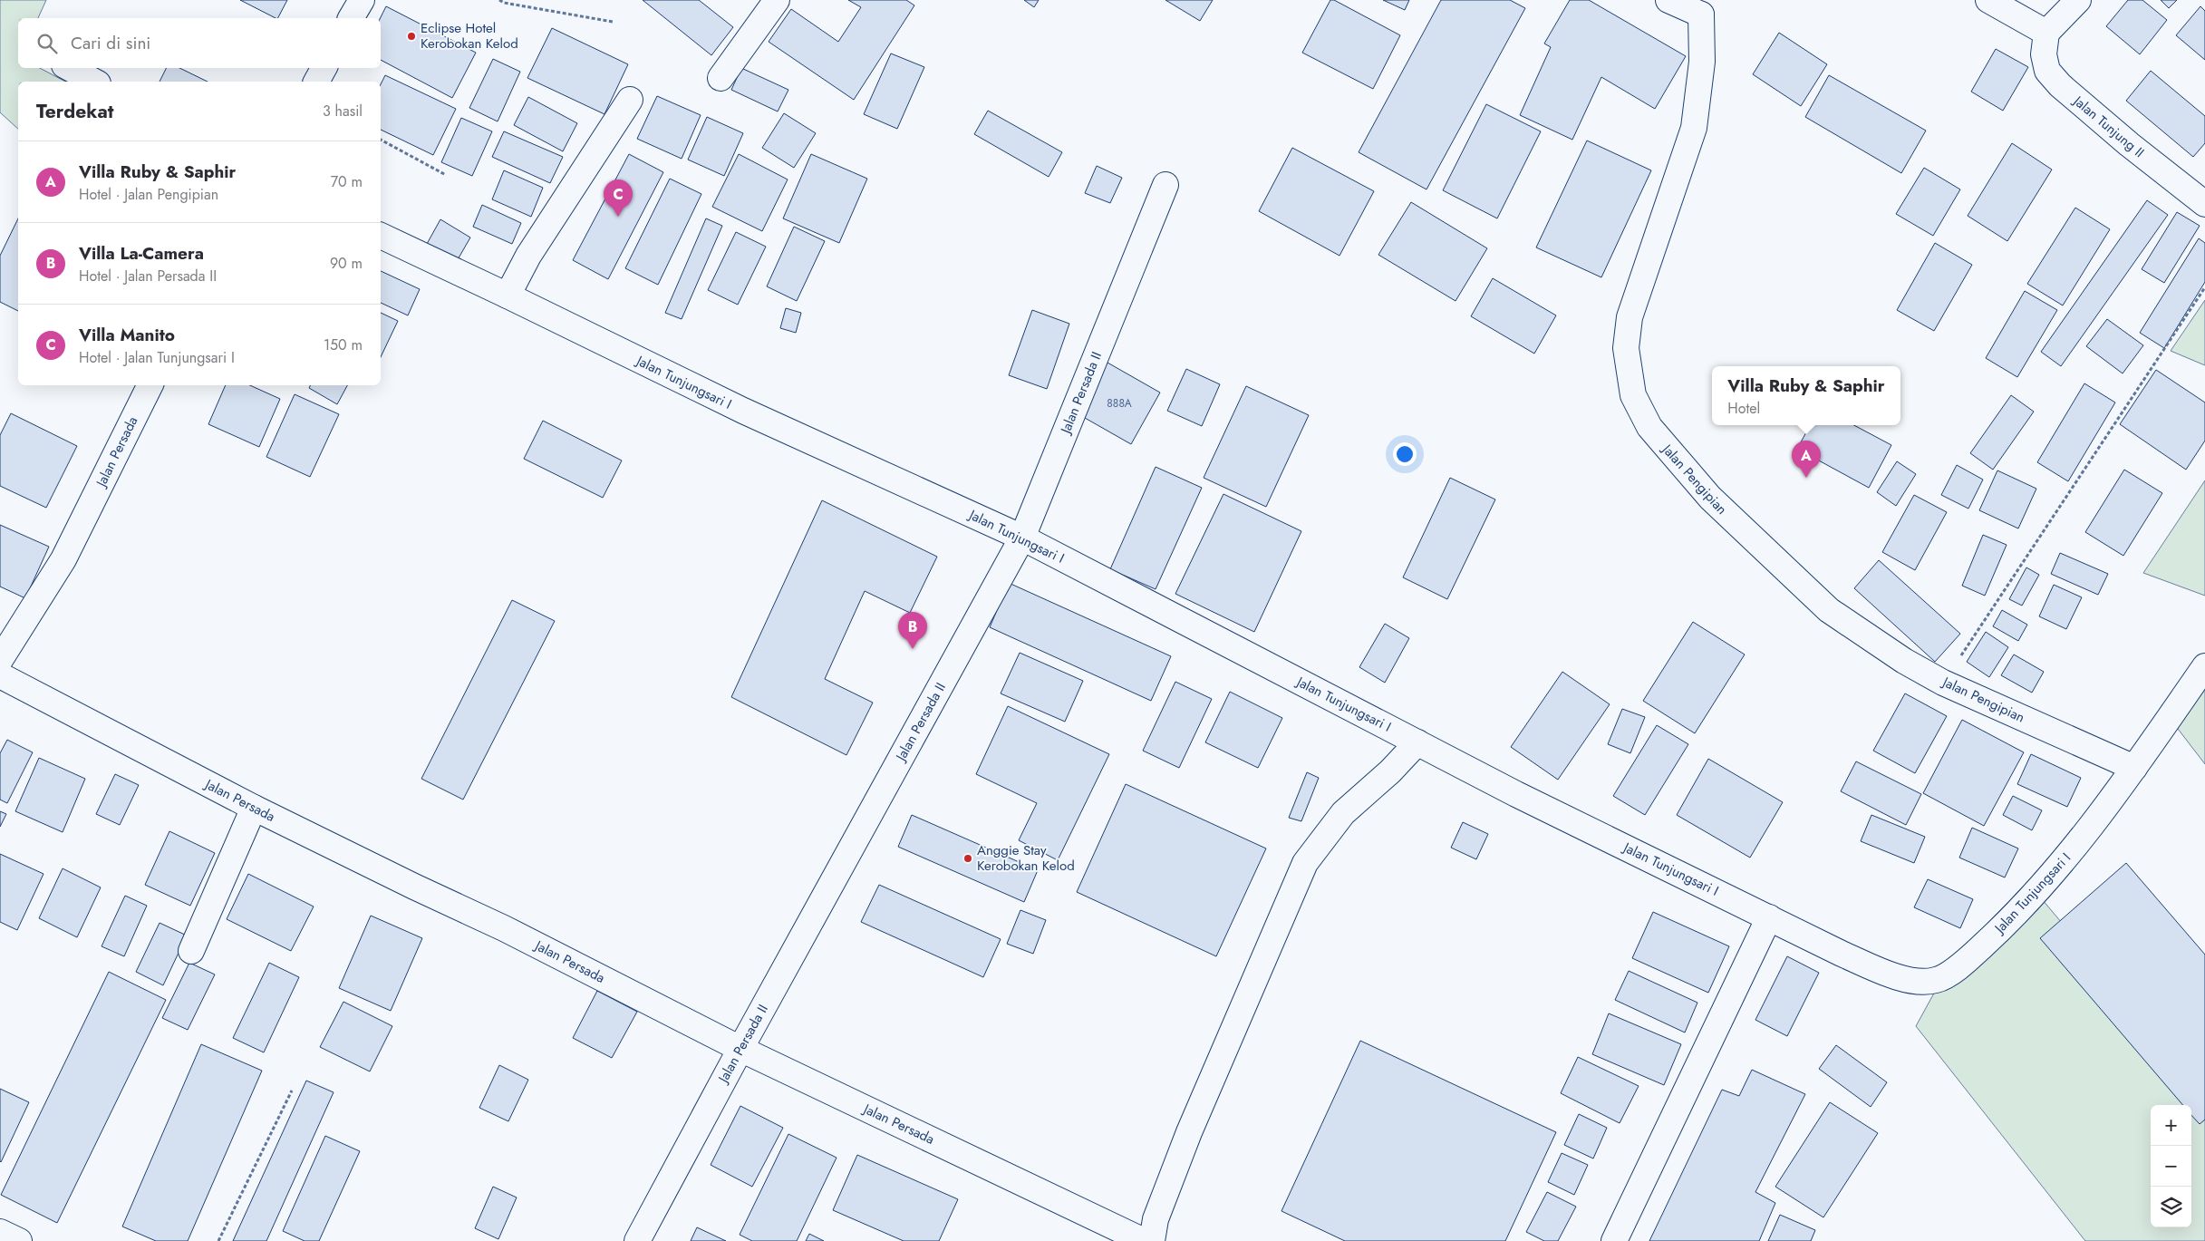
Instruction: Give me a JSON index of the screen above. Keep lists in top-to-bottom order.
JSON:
{
  "streets": {
    "street": [
      "Jalan Tunjung II",
      "Jalan Tunjungsari I",
      "Jalan Persada II",
      "Jalan Persada",
      "Jalan Pengipian"
    ]
  },
  "crossings": [
    ["Jalan Tunjungsari I", "Jalan Persada II"],
    ["Jalan Tunjungsari I", "Jalan Pengipian"],
    ["Jalan Persada II", "Jalan Persada"]
  ],
  "places": ["Eclipse Hotel Kerobokan Kelod", "Anggie Stay Kerobokan Kelod"],
  "house_numbers": ["888A"],
  "page": {
    "search": "Cari di sini",
    "heading": ["Terdekat", "3 hasil"],
    "list": [
      {
        "mark": "A",
        "name": "Villa Ruby & Saphir",
        "note": "Hotel · Jalan Pengipian",
        "value": "70 m"
      },
      {
        "mark": "B",
        "name": "Villa La-Camera",
        "note": "Hotel · Jalan Persada II",
        "value": "90 m"
      },
      {
        "mark": "C",
        "name": "Villa Manito",
        "note": "Hotel · Jalan Tunjungsari I",
        "value": "150 m"
      }
    ],
    "pins": ["C", "A", "B"],
    "popup": ["Villa Ruby & Saphir", "Hotel"],
    "map_buttons": ["+", "−"]
  }
}
